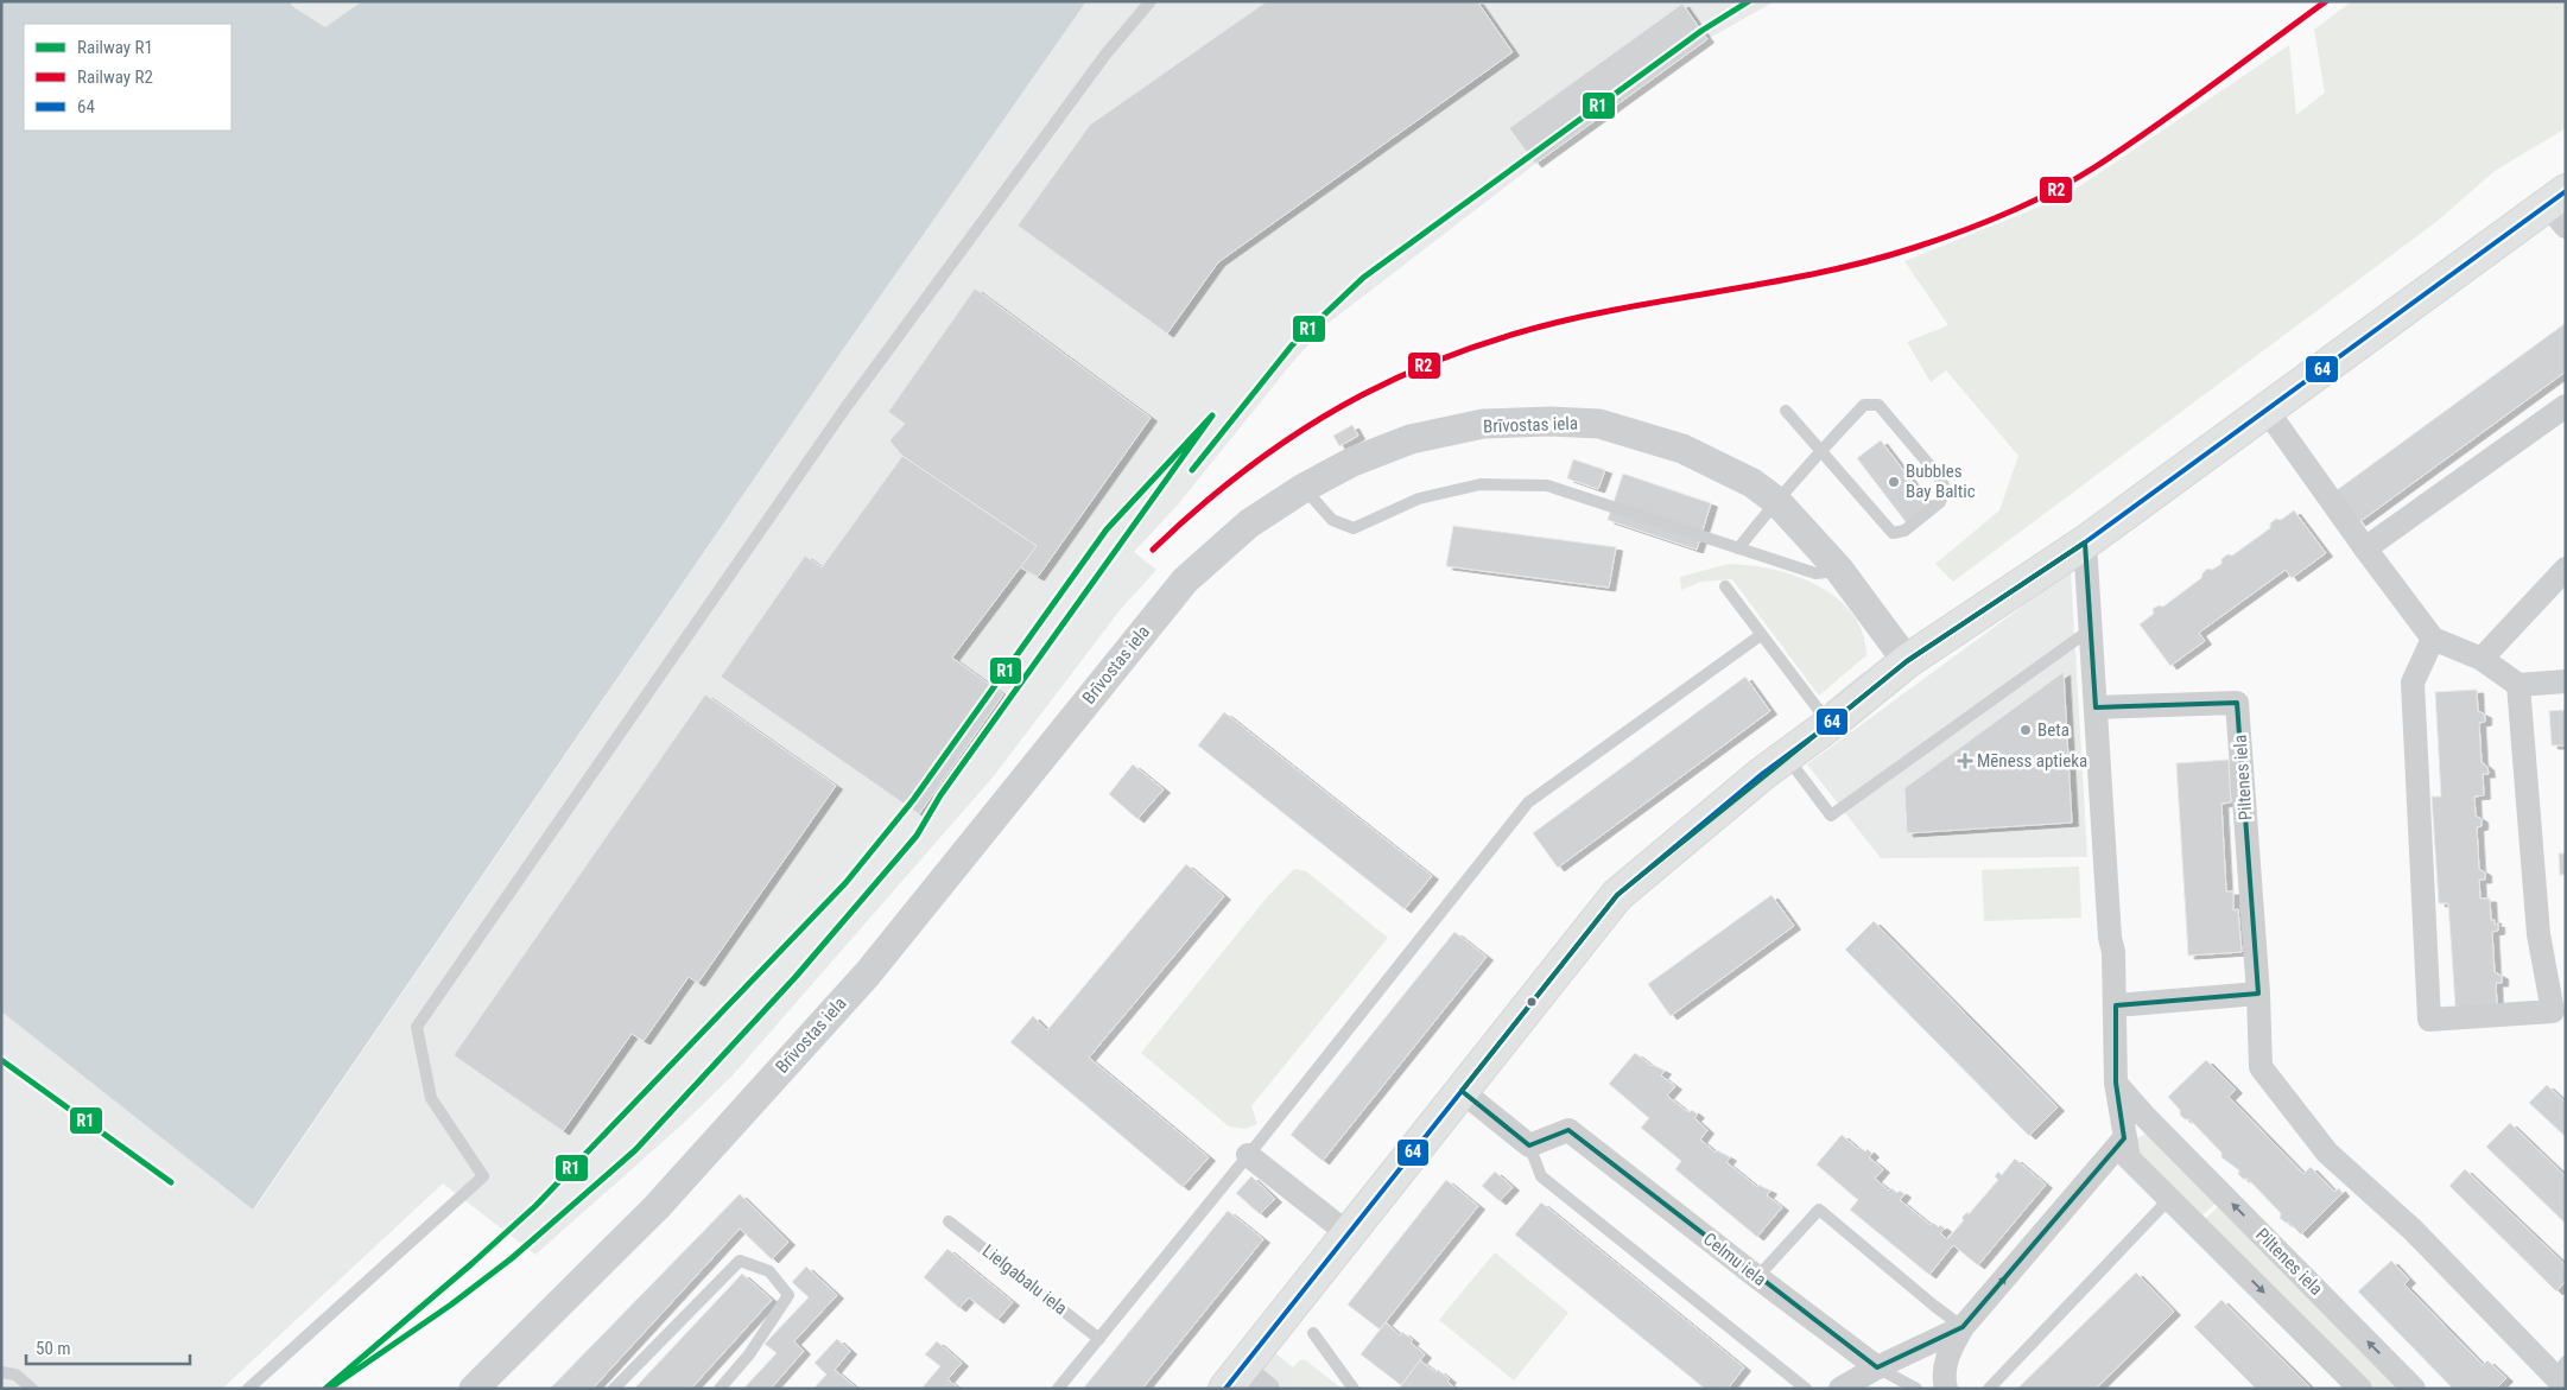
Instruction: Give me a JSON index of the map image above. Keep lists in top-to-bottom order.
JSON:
{
  "streets": {
    "street": ["Brīvostas iela", "Piltenes iela", "Celmu iela"],
    "lane": ["Lielgabalu iela"]
  },
  "places": {
    "other": ["Bubbles Bay Baltic", "Beta"],
    "health": ["Mēness aptieka"]
  },
  "lines": ["rail line R1", "rail line R2", "transit line 64"],
  "legend": ["Railway R1", "Railway R2", "64"],
  "scale_bar": "50 m"
}
